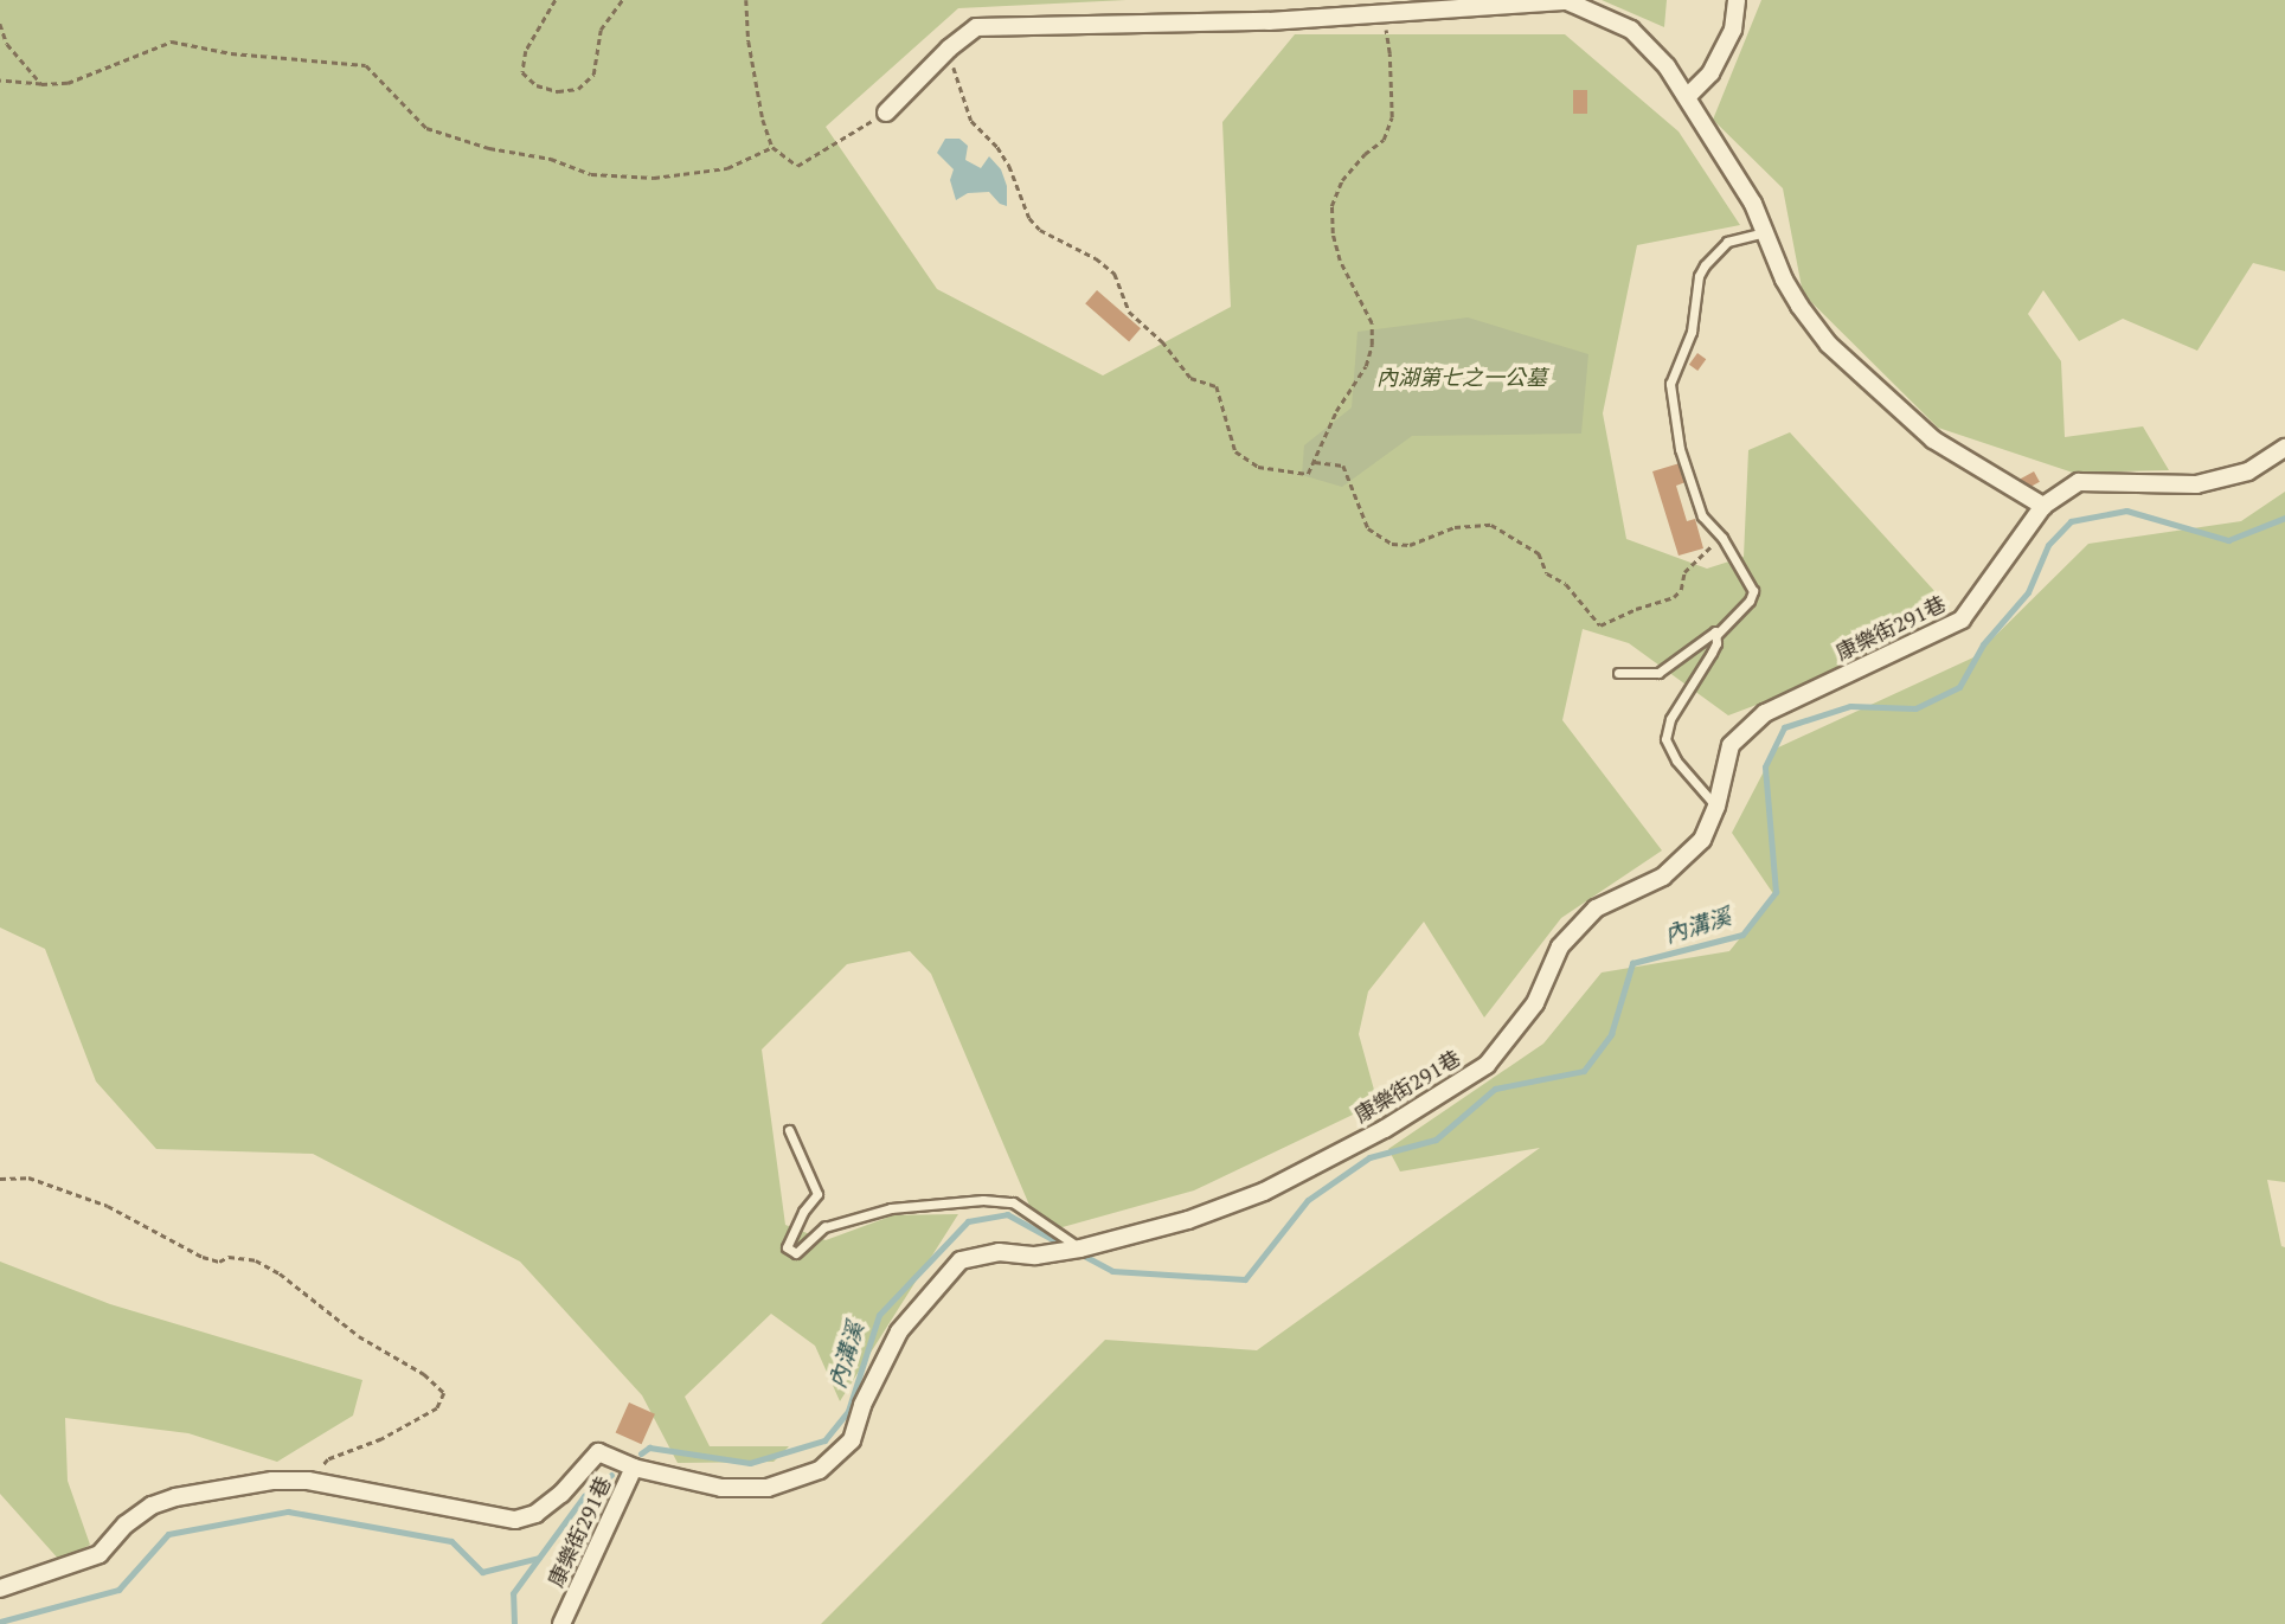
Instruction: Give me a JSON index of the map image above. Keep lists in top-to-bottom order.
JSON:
{
  "streets": {
    "street": ["康樂街291巷"]
  },
  "water": ["內溝溪"],
  "parks": ["內湖第七之一公墓"]
}
